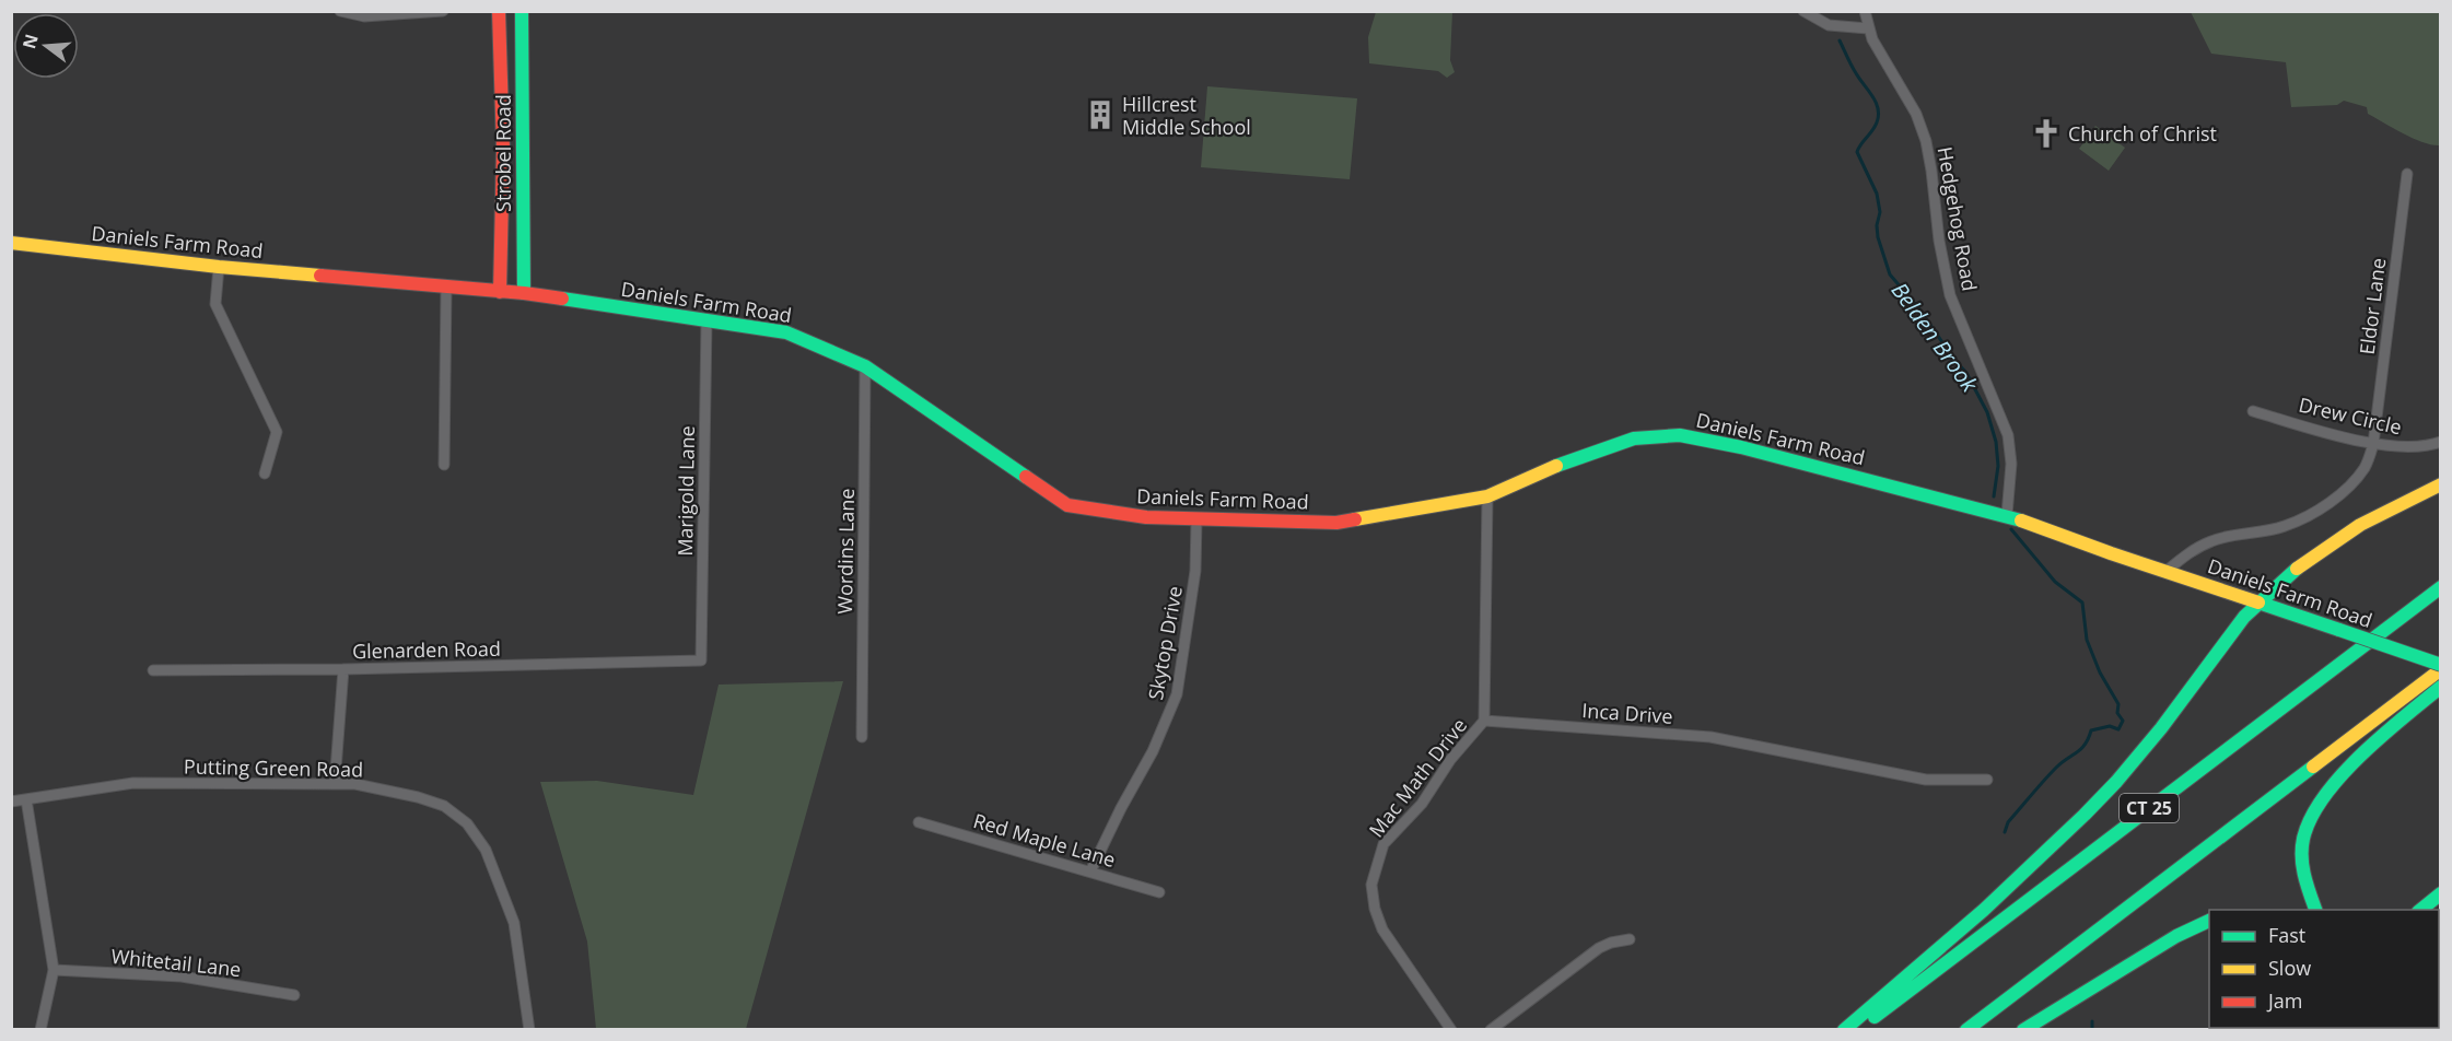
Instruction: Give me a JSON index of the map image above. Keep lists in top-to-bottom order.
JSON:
{
  "streets": {
    "main road": ["Strobel Road", "Daniels Farm Road", "CT 25"],
    "street": [
      "Hedgehog Road",
      "Eldor Lane",
      "Drew Circle",
      "Marigold Lane",
      "Wordins Lane",
      "Skytop Drive",
      "Glenarden Road",
      "Inca Drive",
      "Putting Green Road",
      "Mac Math Drive",
      "Red Maple Lane",
      "Whitetail Lane"
    ]
  },
  "crossings": [
    ["Strobel Road", "Daniels Farm Road"],
    ["Hedgehog Road", "Daniels Farm Road"],
    ["Daniels Farm Road", "Eldor Lane"],
    ["Daniels Farm Road", "Marigold Lane"],
    ["Daniels Farm Road", "Wordins Lane"],
    ["Daniels Farm Road", "Skytop Drive"],
    ["Eldor Lane", "Drew Circle"],
    ["Marigold Lane", "Glenarden Road"],
    ["Skytop Drive", "Red Maple Lane"],
    ["Inca Drive", "Mac Math Drive"]
  ],
  "water": ["Belden Brook"],
  "places": {
    "building": ["Hillcrest Middle School"],
    "church": ["Church of Christ"]
  },
  "legend": ["Fast", "Slow", "Jam"],
  "north": "left"
}
